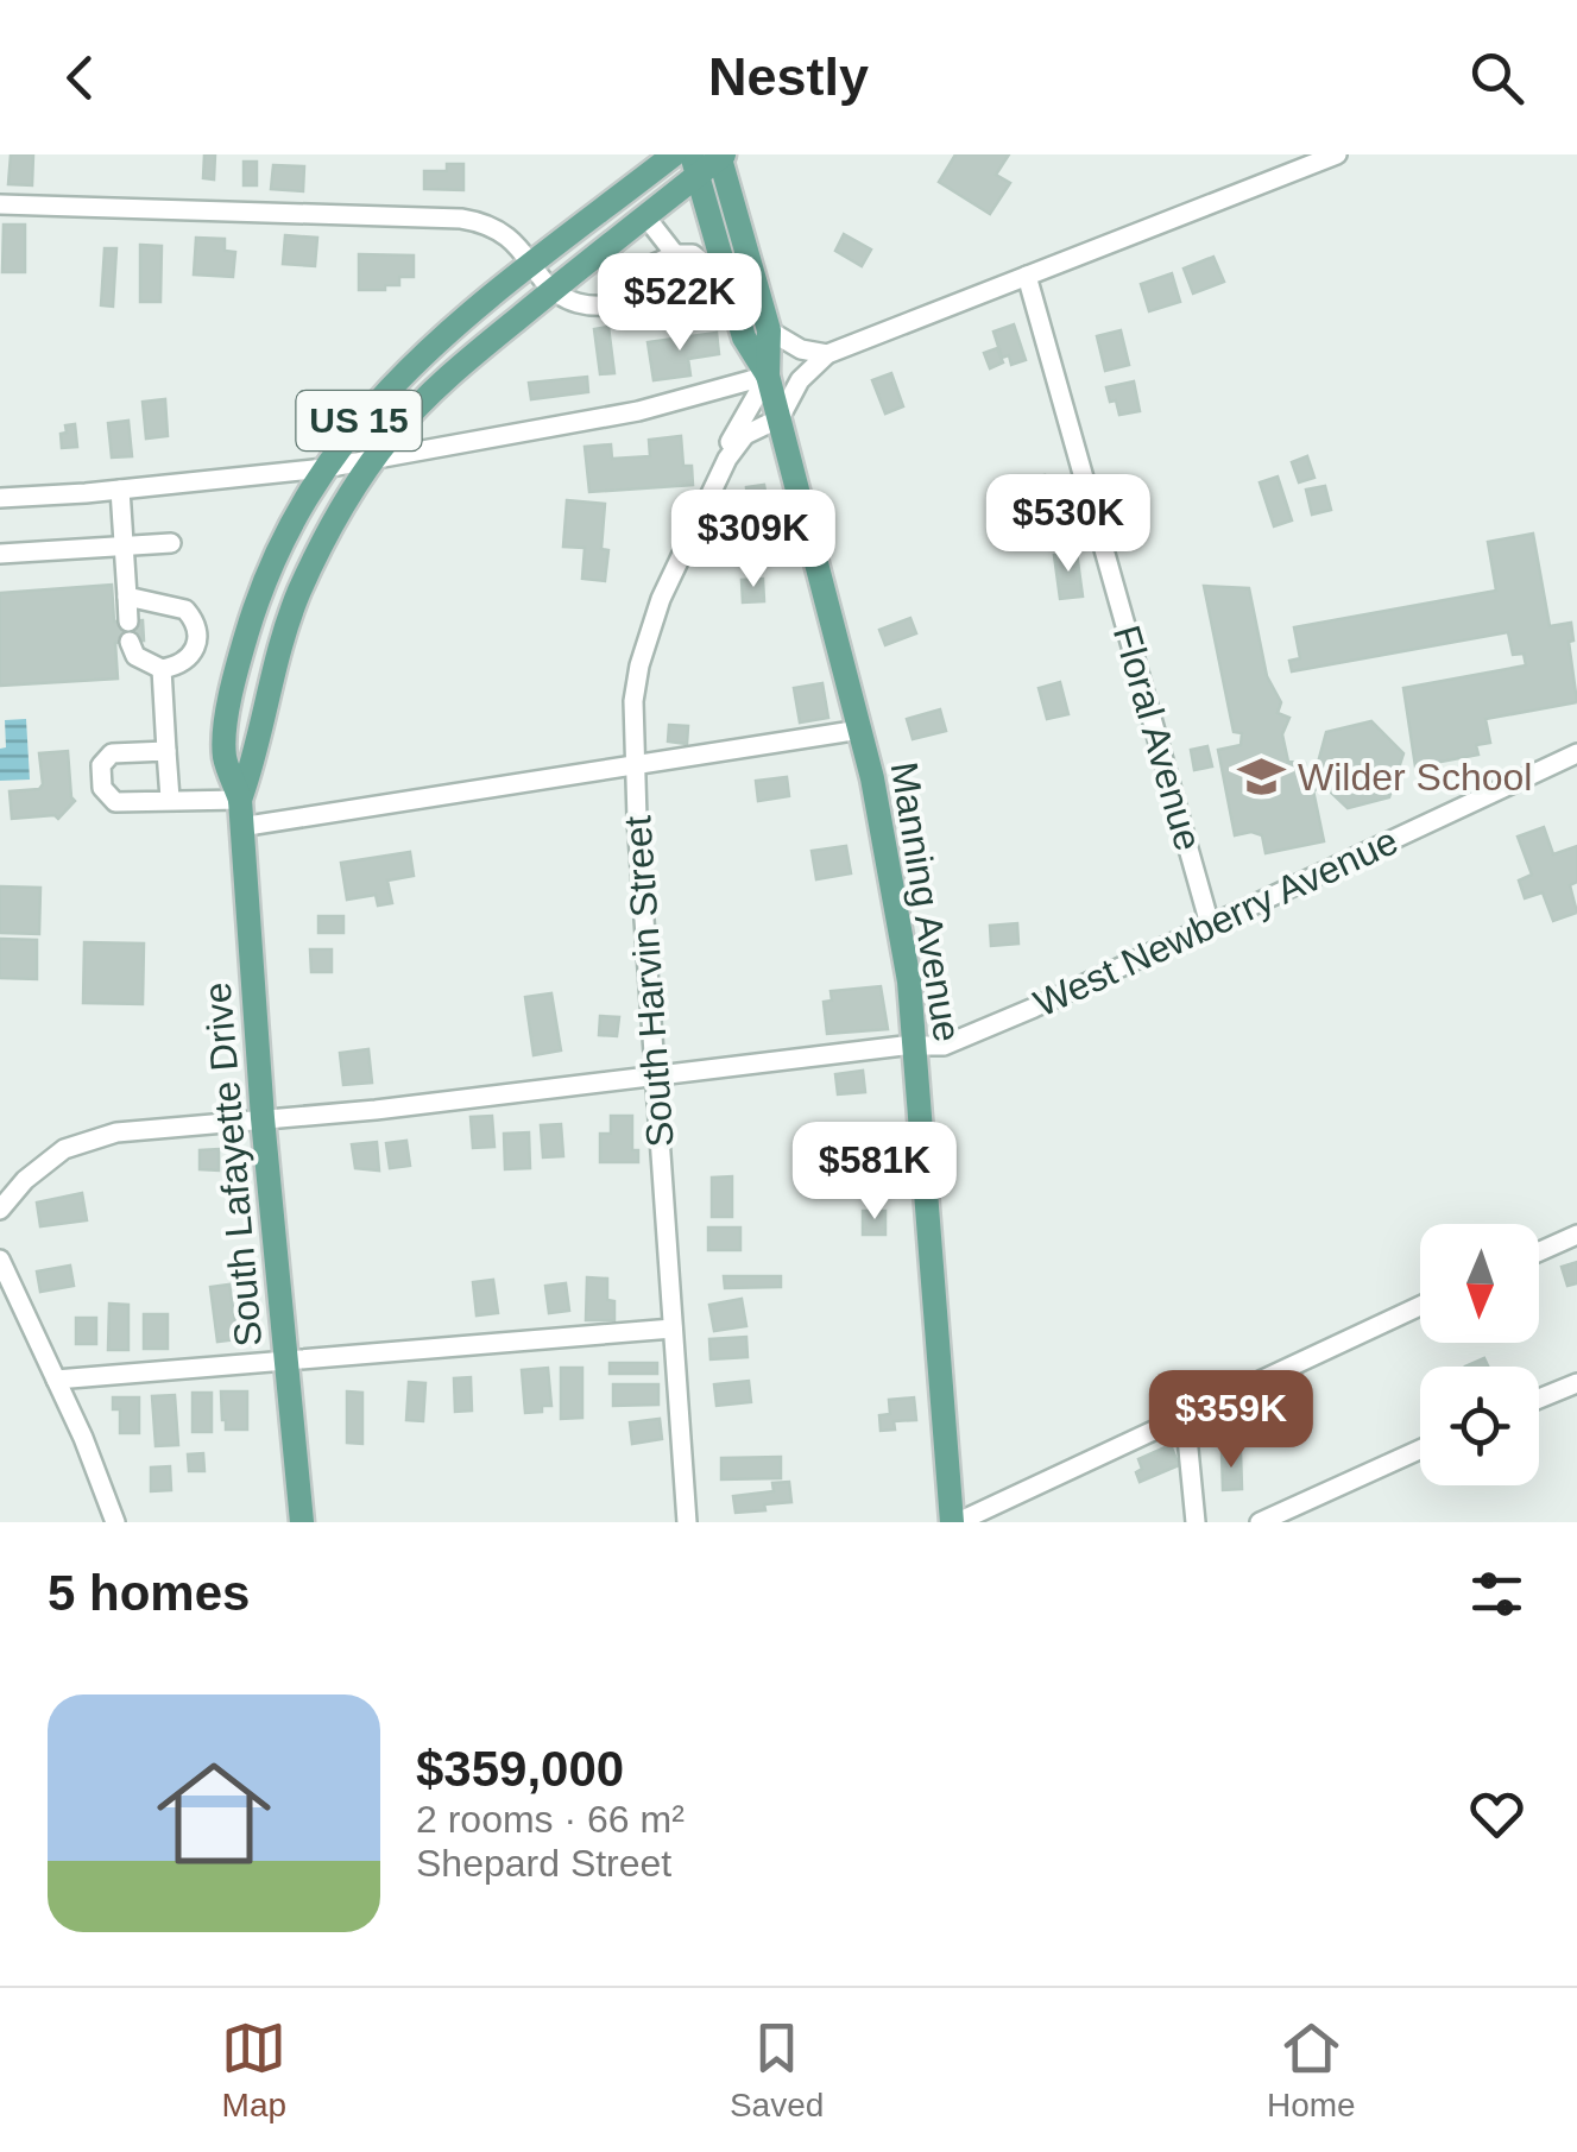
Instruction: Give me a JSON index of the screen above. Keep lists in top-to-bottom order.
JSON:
{
  "streets": {
    "main road": ["US 15", "Manning Avenue", "South Lafayette Drive"],
    "street": ["Floral Avenue", "West Newberry Avenue", "South Harvin Street"]
  },
  "crossings": [
    ["US 15", "Manning Avenue"],
    ["US 15", "South Lafayette Drive"],
    ["Floral Avenue", "West Newberry Avenue"],
    ["Manning Avenue", "West Newberry Avenue"],
    ["Manning Avenue", "South Harvin Street"],
    ["Manning Avenue", "South Lafayette Drive"],
    ["West Newberry Avenue", "South Harvin Street"],
    ["West Newberry Avenue", "South Lafayette Drive"]
  ],
  "places": {
    "school or university": ["Wilder School"]
  },
  "north": "bottom",
  "page": {
    "header": "Nestly",
    "price": [
      "$522K",
      "$530K",
      "$309K",
      "$581K",
      "$359K"
    ],
    "heading": "5 homes",
    "list": [
      {
        "name": "$359,000",
        "note": "2 rooms · 66 m² · Shepard Street"
      }
    ],
    "tabs": ["Map", "Saved", "Home"]
  }
}
